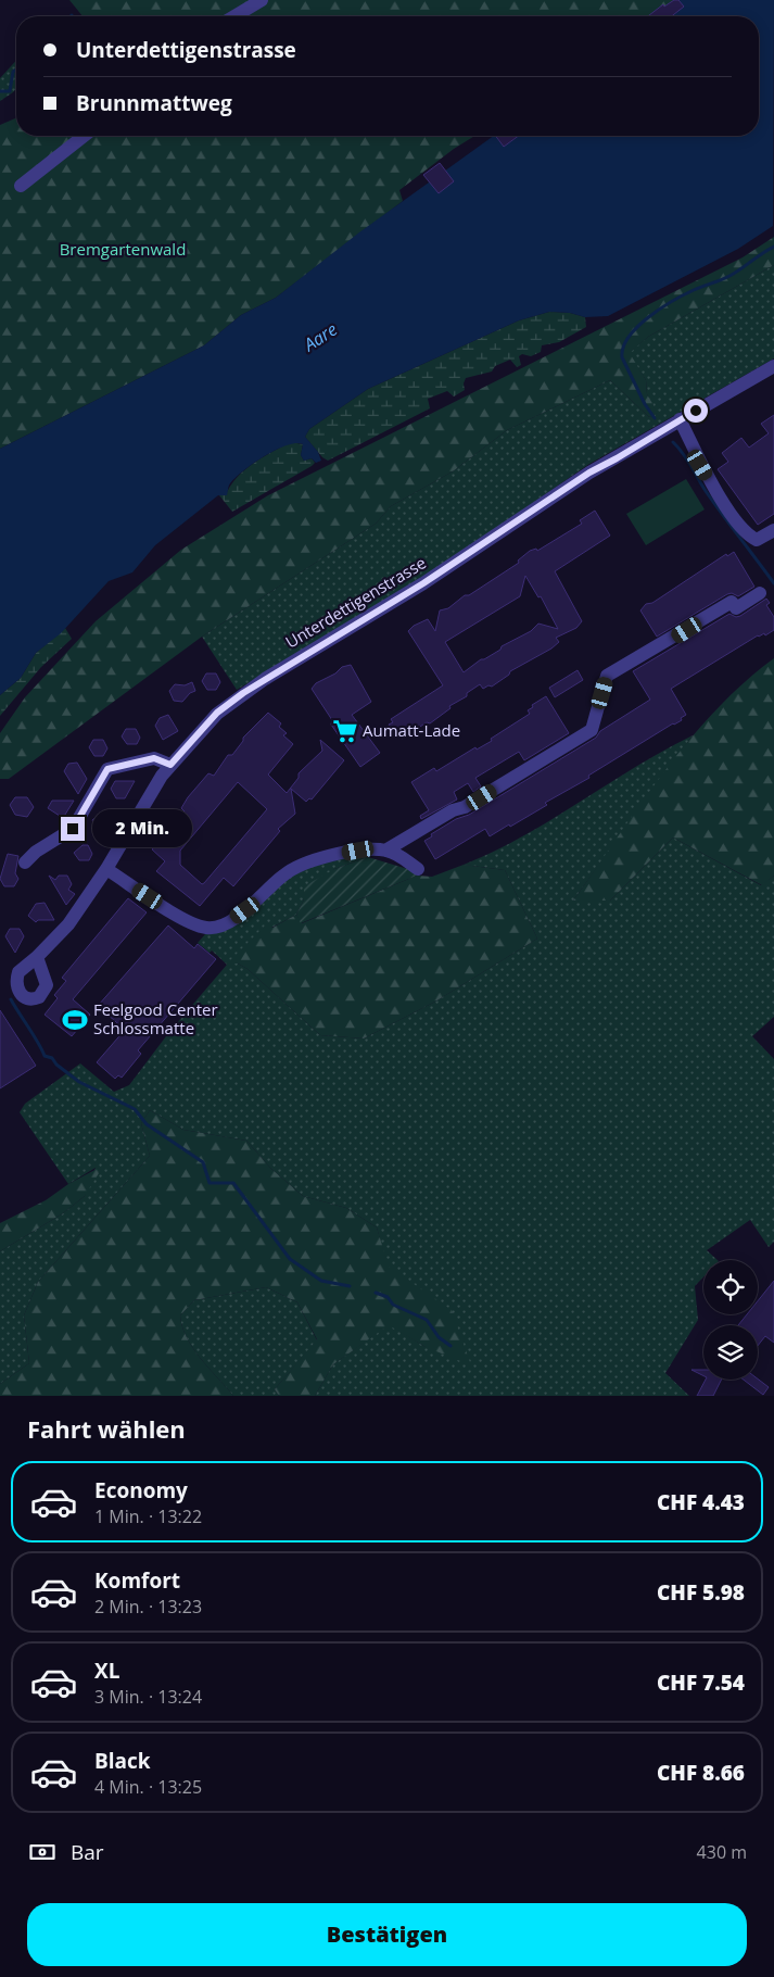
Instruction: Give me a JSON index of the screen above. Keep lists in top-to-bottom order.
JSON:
{
  "streets": {
    "street": ["Unterdettigenstrasse"]
  },
  "water": ["Aare"],
  "parks": ["Bremgartenwald"],
  "places": {
    "supermarket": ["Aumatt-Lade"],
    "sports": ["Feelgood Center Schlossmatte"]
  },
  "page": {
    "banner": ["Unterdettigenstrasse", "Brunnmattweg"],
    "bubble": "2 Min.",
    "heading": "Fahrt wählen",
    "list": [
      {
        "name": "Economy",
        "note": "1 Min. · 13:22",
        "value": "CHF 4.43"
      },
      {
        "name": "Komfort",
        "note": "2 Min. · 13:23",
        "value": "CHF 5.98"
      },
      {
        "name": "XL",
        "note": "3 Min. · 13:24",
        "value": "CHF 7.54"
      },
      {
        "name": "Black",
        "note": "4 Min. · 13:25",
        "value": "CHF 8.66"
      }
    ],
    "pay": ["Bar", "430 m"],
    "buttons": "Bestätigen"
  }
}
